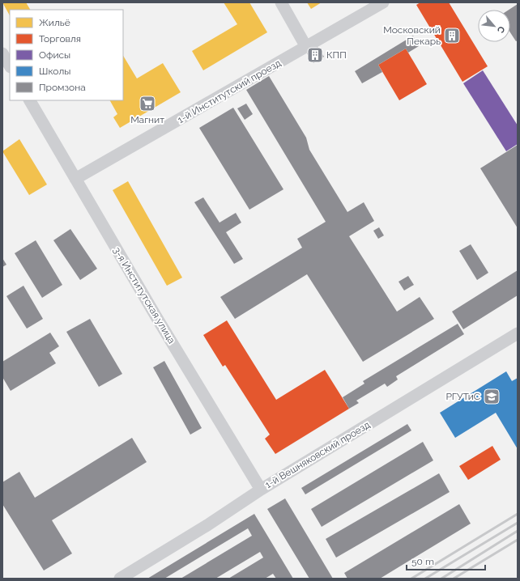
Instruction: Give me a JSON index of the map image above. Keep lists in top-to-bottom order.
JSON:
{
  "streets": {
    "street": ["1-й Институтский проезд", "3-я Институтская улица", "1-й Вешняковский проезд"]
  },
  "crossings": [
    ["1-й Институтский проезд", "3-я Институтская улица"],
    ["3-я Институтская улица", "1-й Вешняковский проезд"]
  ],
  "places": {
    "building": ["Московский Пекарь", "КПП"],
    "supermarket": ["Магнит"],
    "school or university": ["РГУТиС"]
  },
  "legend": [
    "Жильё",
    "Торговля",
    "Офисы",
    "Школы",
    "Промзона"
  ],
  "scale_bar": "50 m",
  "north": "bottom right"
}
